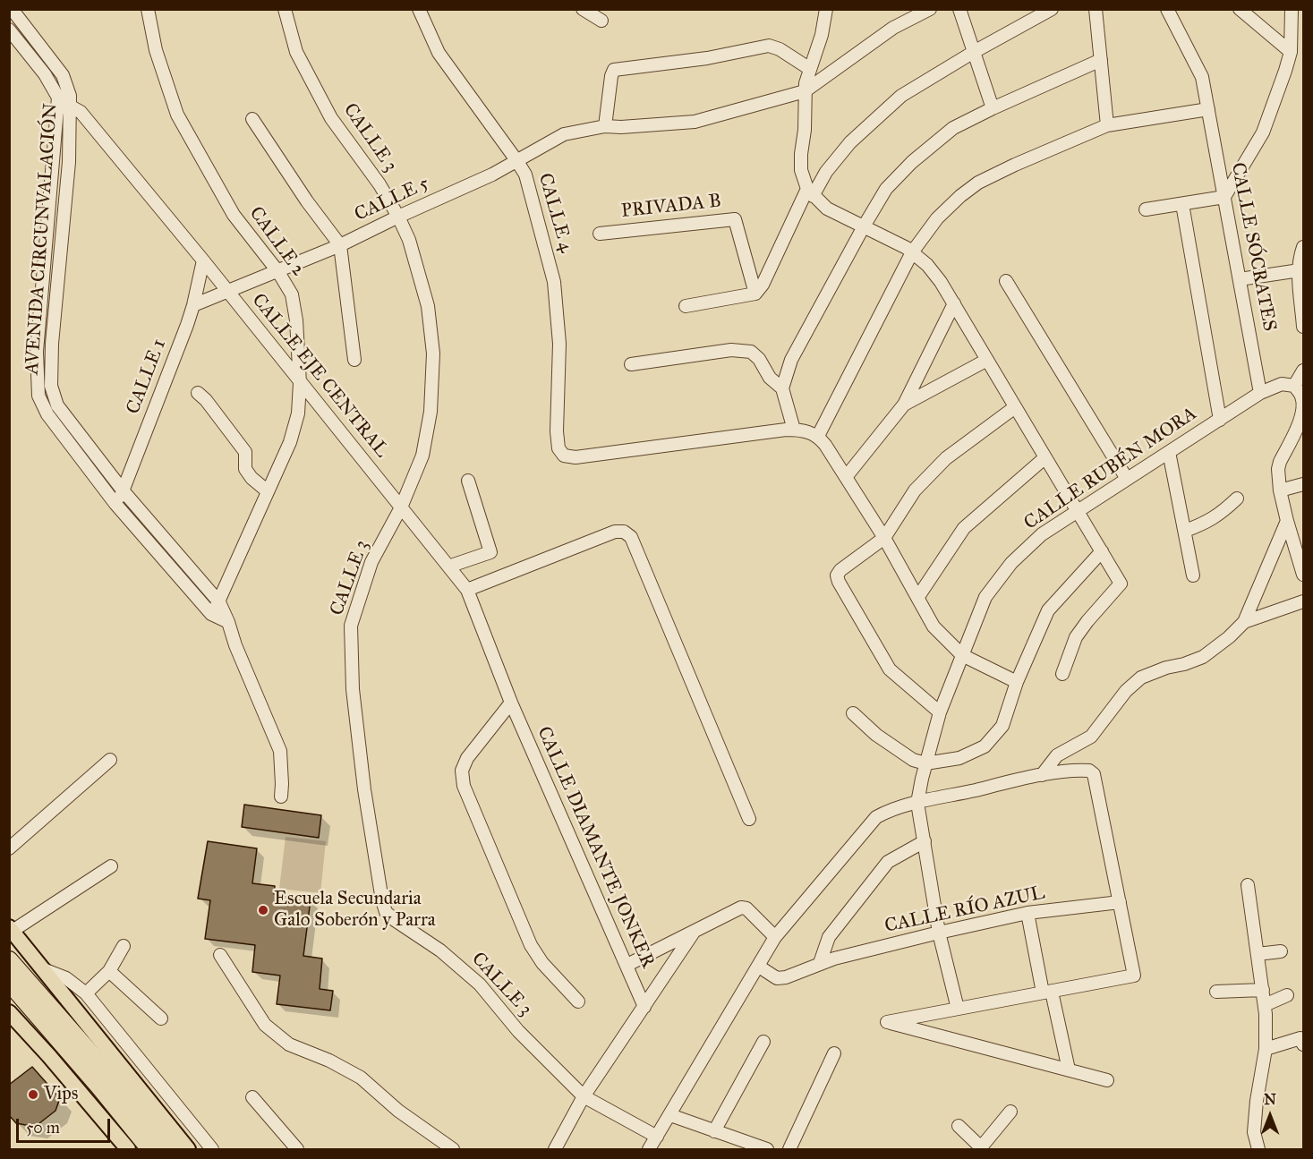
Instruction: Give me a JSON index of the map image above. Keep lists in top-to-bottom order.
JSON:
{
  "streets": {
    "street": [
      "CALLE 3",
      "CALLE 5",
      "PRIVADA B",
      "CALLE 4",
      "AVENIDA CIRCUNVALACIÓN",
      "CALLE 2",
      "CALLE SÓCRATES",
      "CALLE EJE CENTRAL",
      "CALLE 1",
      "CALLE RUBÉN MORA",
      "CALLE DIAMANTE JONKER",
      "CALLE RÍO AZUL"
    ]
  },
  "crossings": [
    ["CALLE 3", "CALLE 5"],
    ["CALLE 3", "CALLE EJE CENTRAL"],
    ["CALLE 5", "CALLE 4"],
    ["CALLE 5", "CALLE 2"],
    ["CALLE 5", "CALLE EJE CENTRAL"],
    ["CALLE 5", "CALLE 1"],
    ["AVENIDA CIRCUNVALACIÓN", "CALLE 2"],
    ["AVENIDA CIRCUNVALACIÓN", "CALLE EJE CENTRAL"],
    ["AVENIDA CIRCUNVALACIÓN", "CALLE 1"],
    ["CALLE 2", "CALLE EJE CENTRAL"],
    ["CALLE SÓCRATES", "CALLE RUBÉN MORA"],
    ["CALLE EJE CENTRAL", "CALLE 1"],
    ["CALLE EJE CENTRAL", "CALLE DIAMANTE JONKER"]
  ],
  "places": ["Escuela Secundaria Galo Soberón y Parra", "Vips"],
  "scale_bar": "50 m",
  "north": "top"
}
